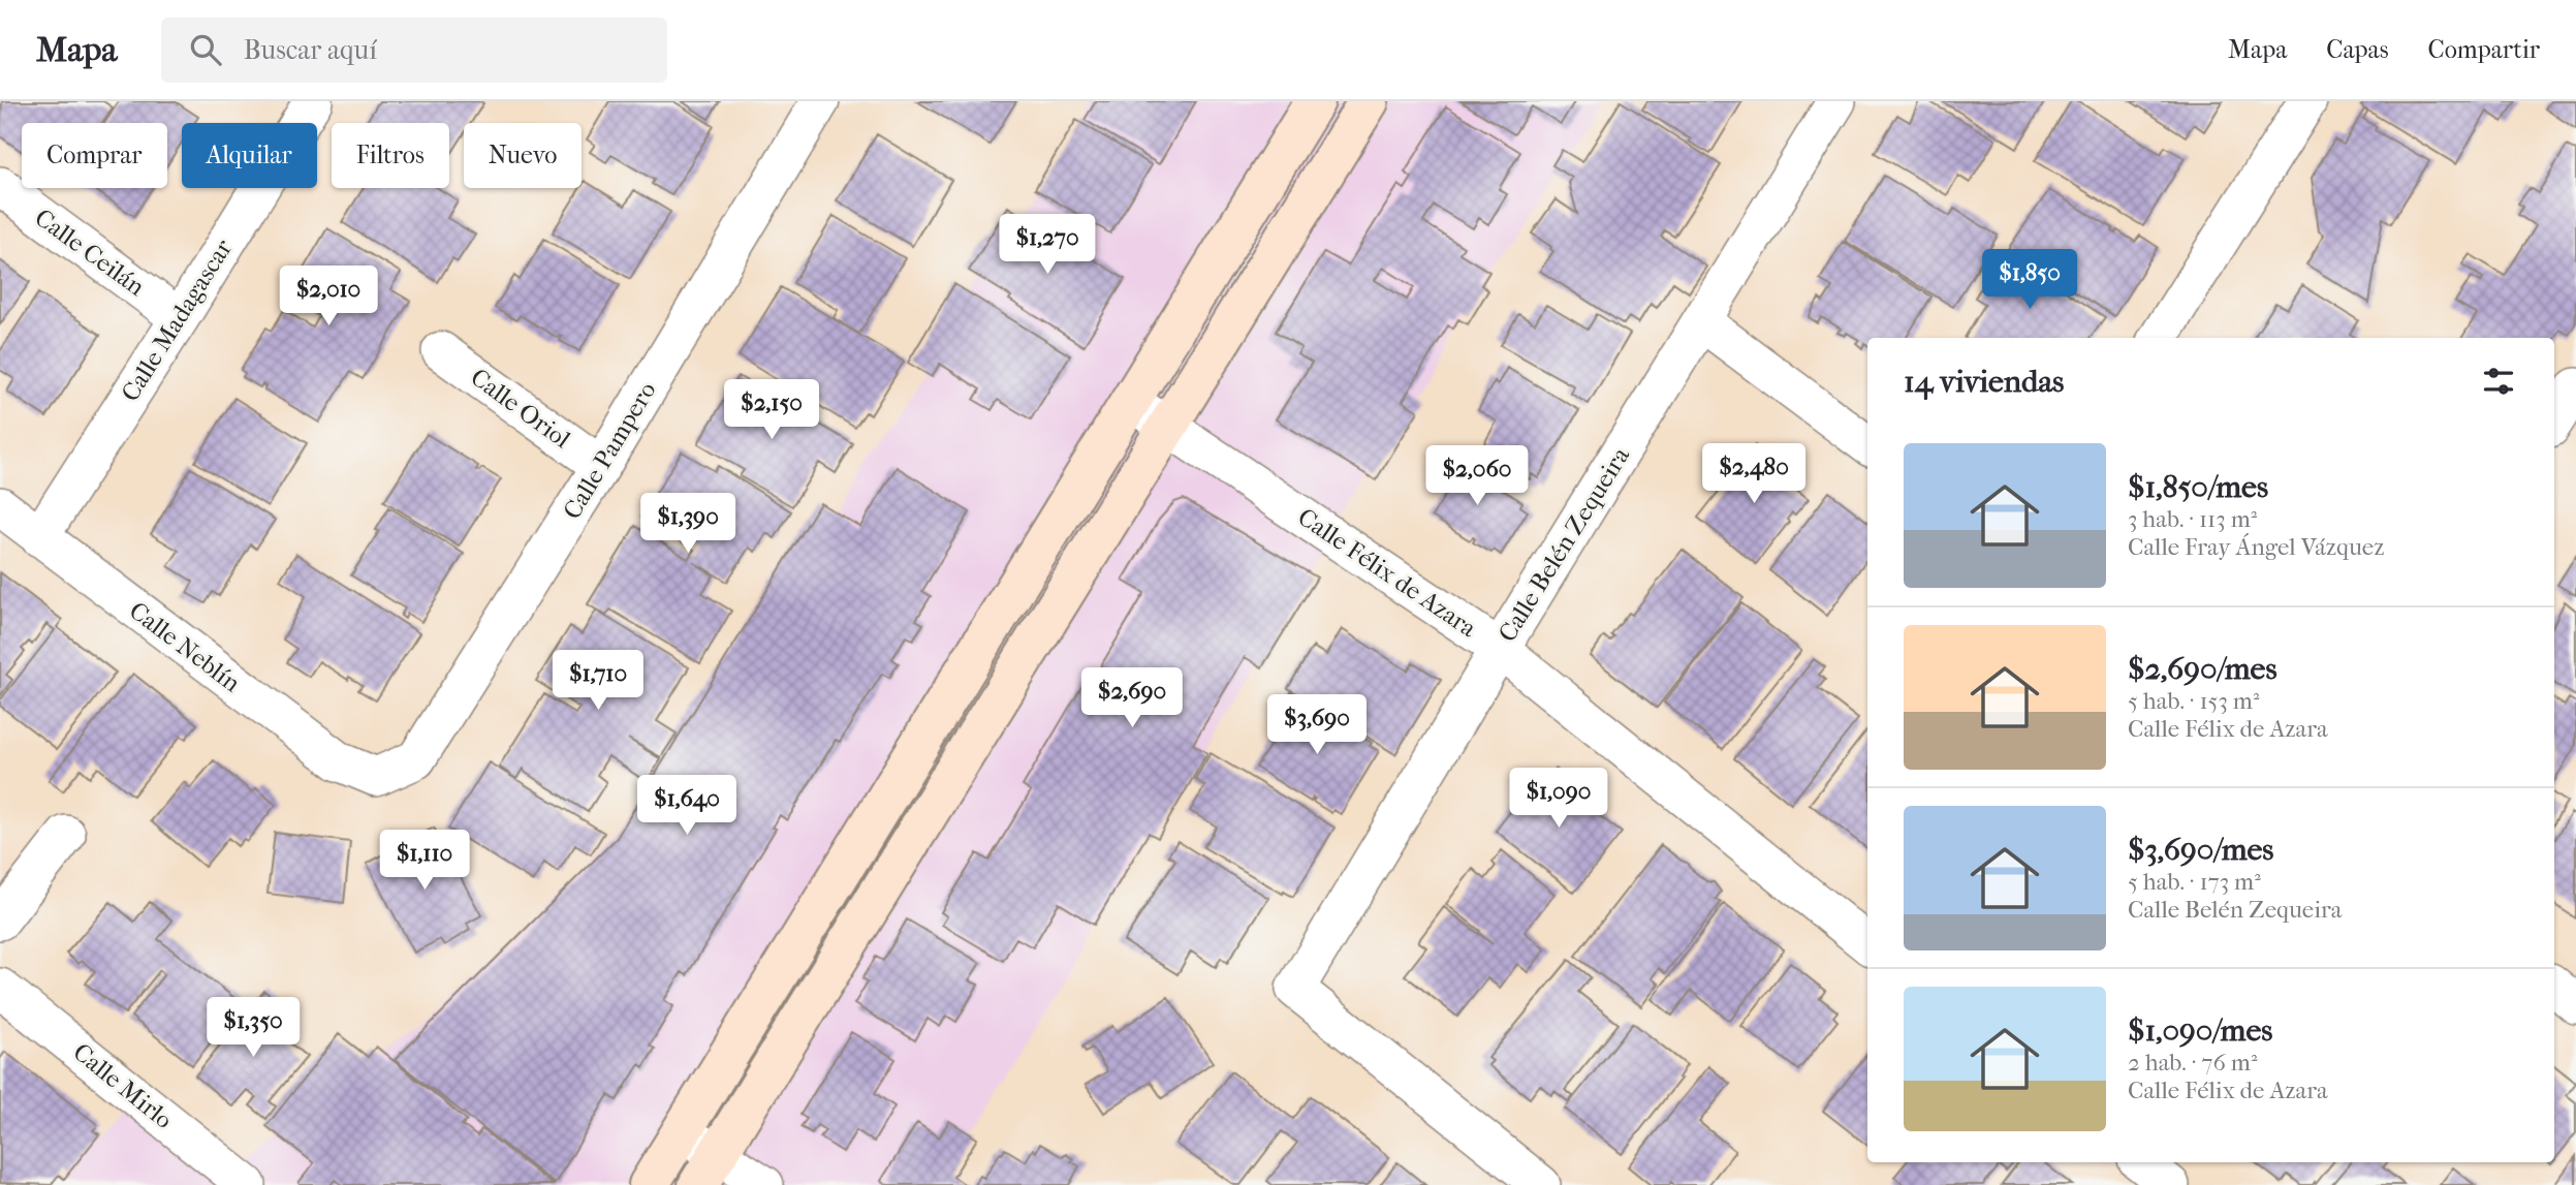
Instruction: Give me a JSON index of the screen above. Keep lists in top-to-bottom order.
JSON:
{
  "streets": {
    "street": [
      "Calle Ceilán",
      "Calle Madagascar",
      "Calle Oriol",
      "Calle Pampero",
      "Calle Belén Zequeira",
      "Calle Félix de Azara",
      "Calle Neblín",
      "Calle Mirlo"
    ]
  },
  "crossings": [
    ["Calle Ceilán", "Calle Madagascar"],
    ["Calle Madagascar", "Calle Neblín"],
    ["Calle Oriol", "Calle Pampero"],
    ["Calle Pampero", "Calle Neblín"],
    ["Calle Belén Zequeira", "Calle Félix de Azara"]
  ],
  "page": {
    "header": "Mapa",
    "search": "Buscar aquí",
    "nav": ["Mapa", "Capas", "Compartir"],
    "chip": [
      "Comprar",
      "Alquilar",
      "Filtros",
      "Nuevo"
    ],
    "price": [
      "$1,270",
      "$1,850",
      "$2,010",
      "$2,150",
      "$2,480",
      "$2,060",
      "$1,390",
      "$1,710",
      "$2,690",
      "$3,690",
      "$1,090",
      "$1,640",
      "$1,110",
      "$1,350"
    ],
    "heading": "14 viviendas",
    "list": [
      {
        "name": "$1,850/mes",
        "note": "3 hab. · 113 m² · Calle Fray Ángel Vázquez"
      },
      {
        "name": "$2,690/mes",
        "note": "5 hab. · 153 m² · Calle Félix de Azara"
      },
      {
        "name": "$3,690/mes",
        "note": "5 hab. · 173 m² · Calle Belén Zequeira"
      },
      {
        "name": "$1,090/mes",
        "note": "2 hab. · 76 m² · Calle Félix de Azara"
      }
    ]
  }
}
